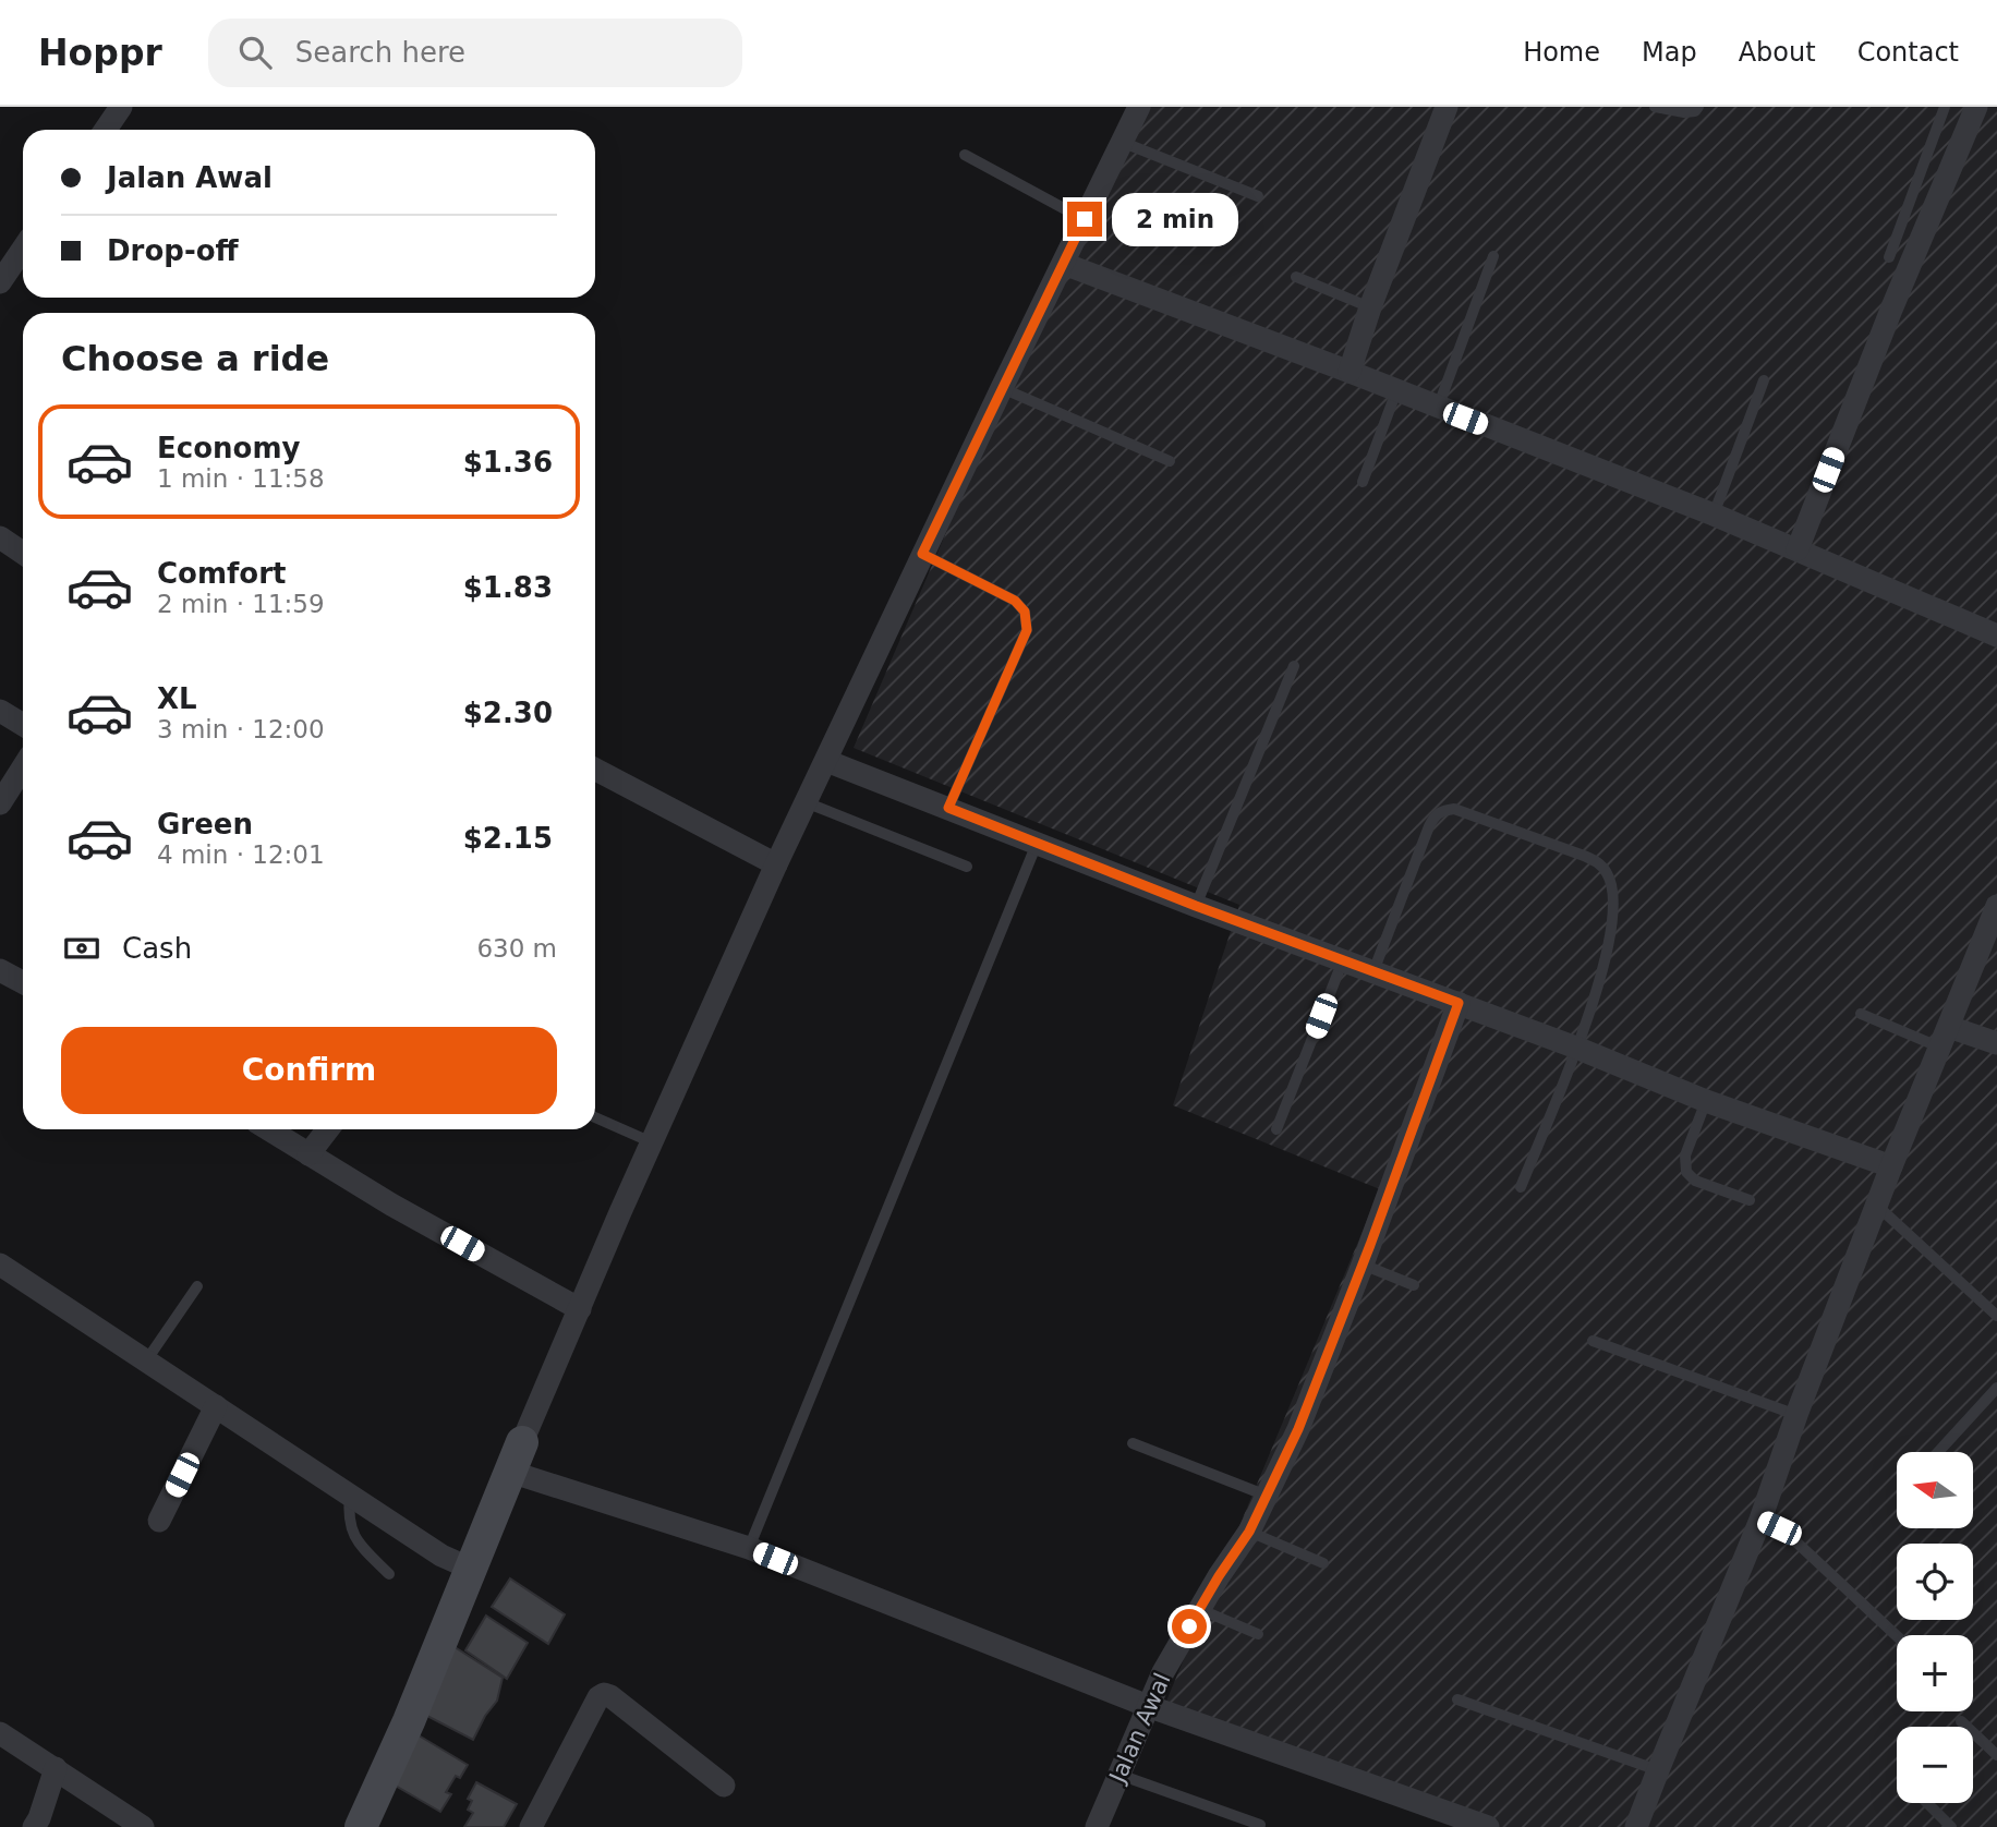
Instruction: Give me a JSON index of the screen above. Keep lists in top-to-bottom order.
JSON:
{
  "streets": {
    "street": ["Jalan Awal"]
  },
  "north": "left",
  "page": {
    "header": "Hoppr",
    "search": "Search here",
    "nav": [
      "Home",
      "Map",
      "About",
      "Contact"
    ],
    "banner": ["Jalan Awal", "Drop-off"],
    "bubble": "2 min",
    "heading": "Choose a ride",
    "list": [
      {
        "name": "Economy",
        "note": "1 min · 11:58",
        "value": "$1.36"
      },
      {
        "name": "Comfort",
        "note": "2 min · 11:59",
        "value": "$1.83"
      },
      {
        "name": "XL",
        "note": "3 min · 12:00",
        "value": "$2.30"
      },
      {
        "name": "Green",
        "note": "4 min · 12:01",
        "value": "$2.15"
      }
    ],
    "pay": ["Cash", "630 m"],
    "buttons": "Confirm",
    "map_buttons": ["+", "−"]
  }
}
